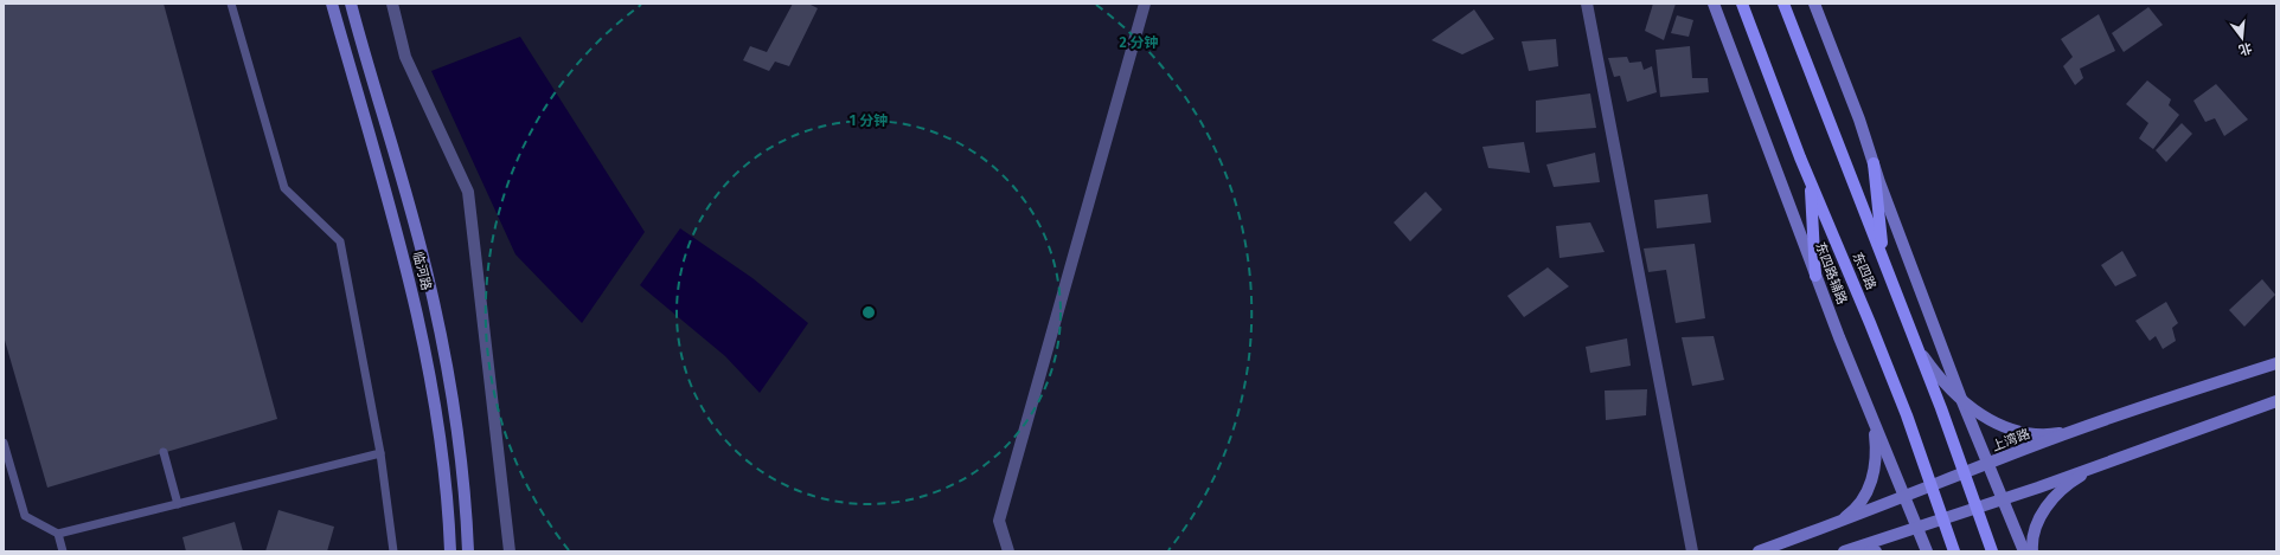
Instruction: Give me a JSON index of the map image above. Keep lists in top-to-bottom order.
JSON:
{
  "streets": {
    "main road": [
      "临河路",
      "东四路",
      "东四路辅路",
      "上湾路"
    ]
  },
  "crossings": [
    ["东四路", "上湾路"],
    ["东四路辅路", "上湾路"]
  ],
  "north": "bottom",
  "rings": ["2 分钟", "1 分钟"]
}
